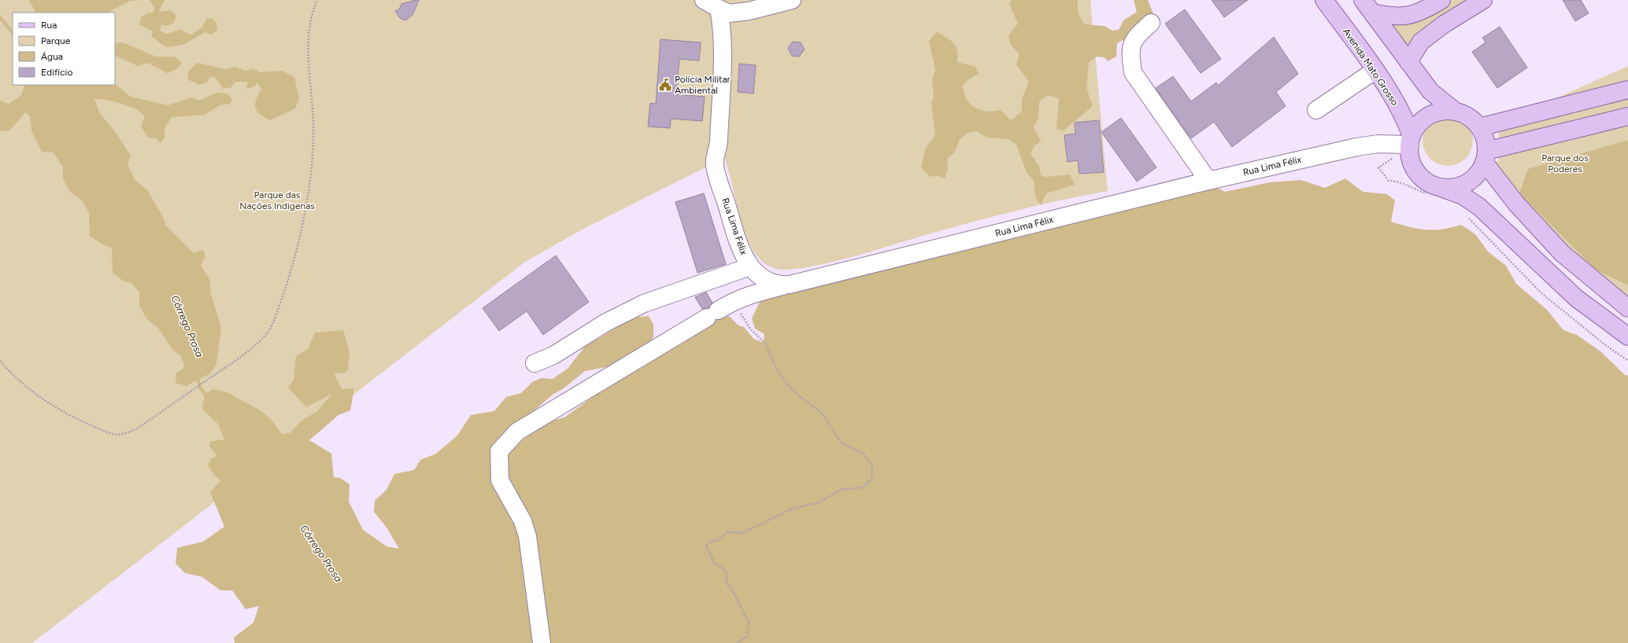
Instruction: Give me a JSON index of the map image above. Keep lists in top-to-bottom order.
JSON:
{
  "streets": {
    "main road": ["Avenida Mato Grosso"],
    "street": ["Rua Lima Félix"]
  },
  "crossings": [
    ["Avenida Mato Grosso", "Rua Lima Félix"]
  ],
  "water": ["Córrego Prosa"],
  "parks": ["Parque dos Poderes", "Parque das Nações Indígenas"],
  "places": {
    "public building": ["Polícia Militar Ambiental"]
  },
  "legend": [
    "Rua",
    "Parque",
    "Água",
    "Edifício"
  ]
}
